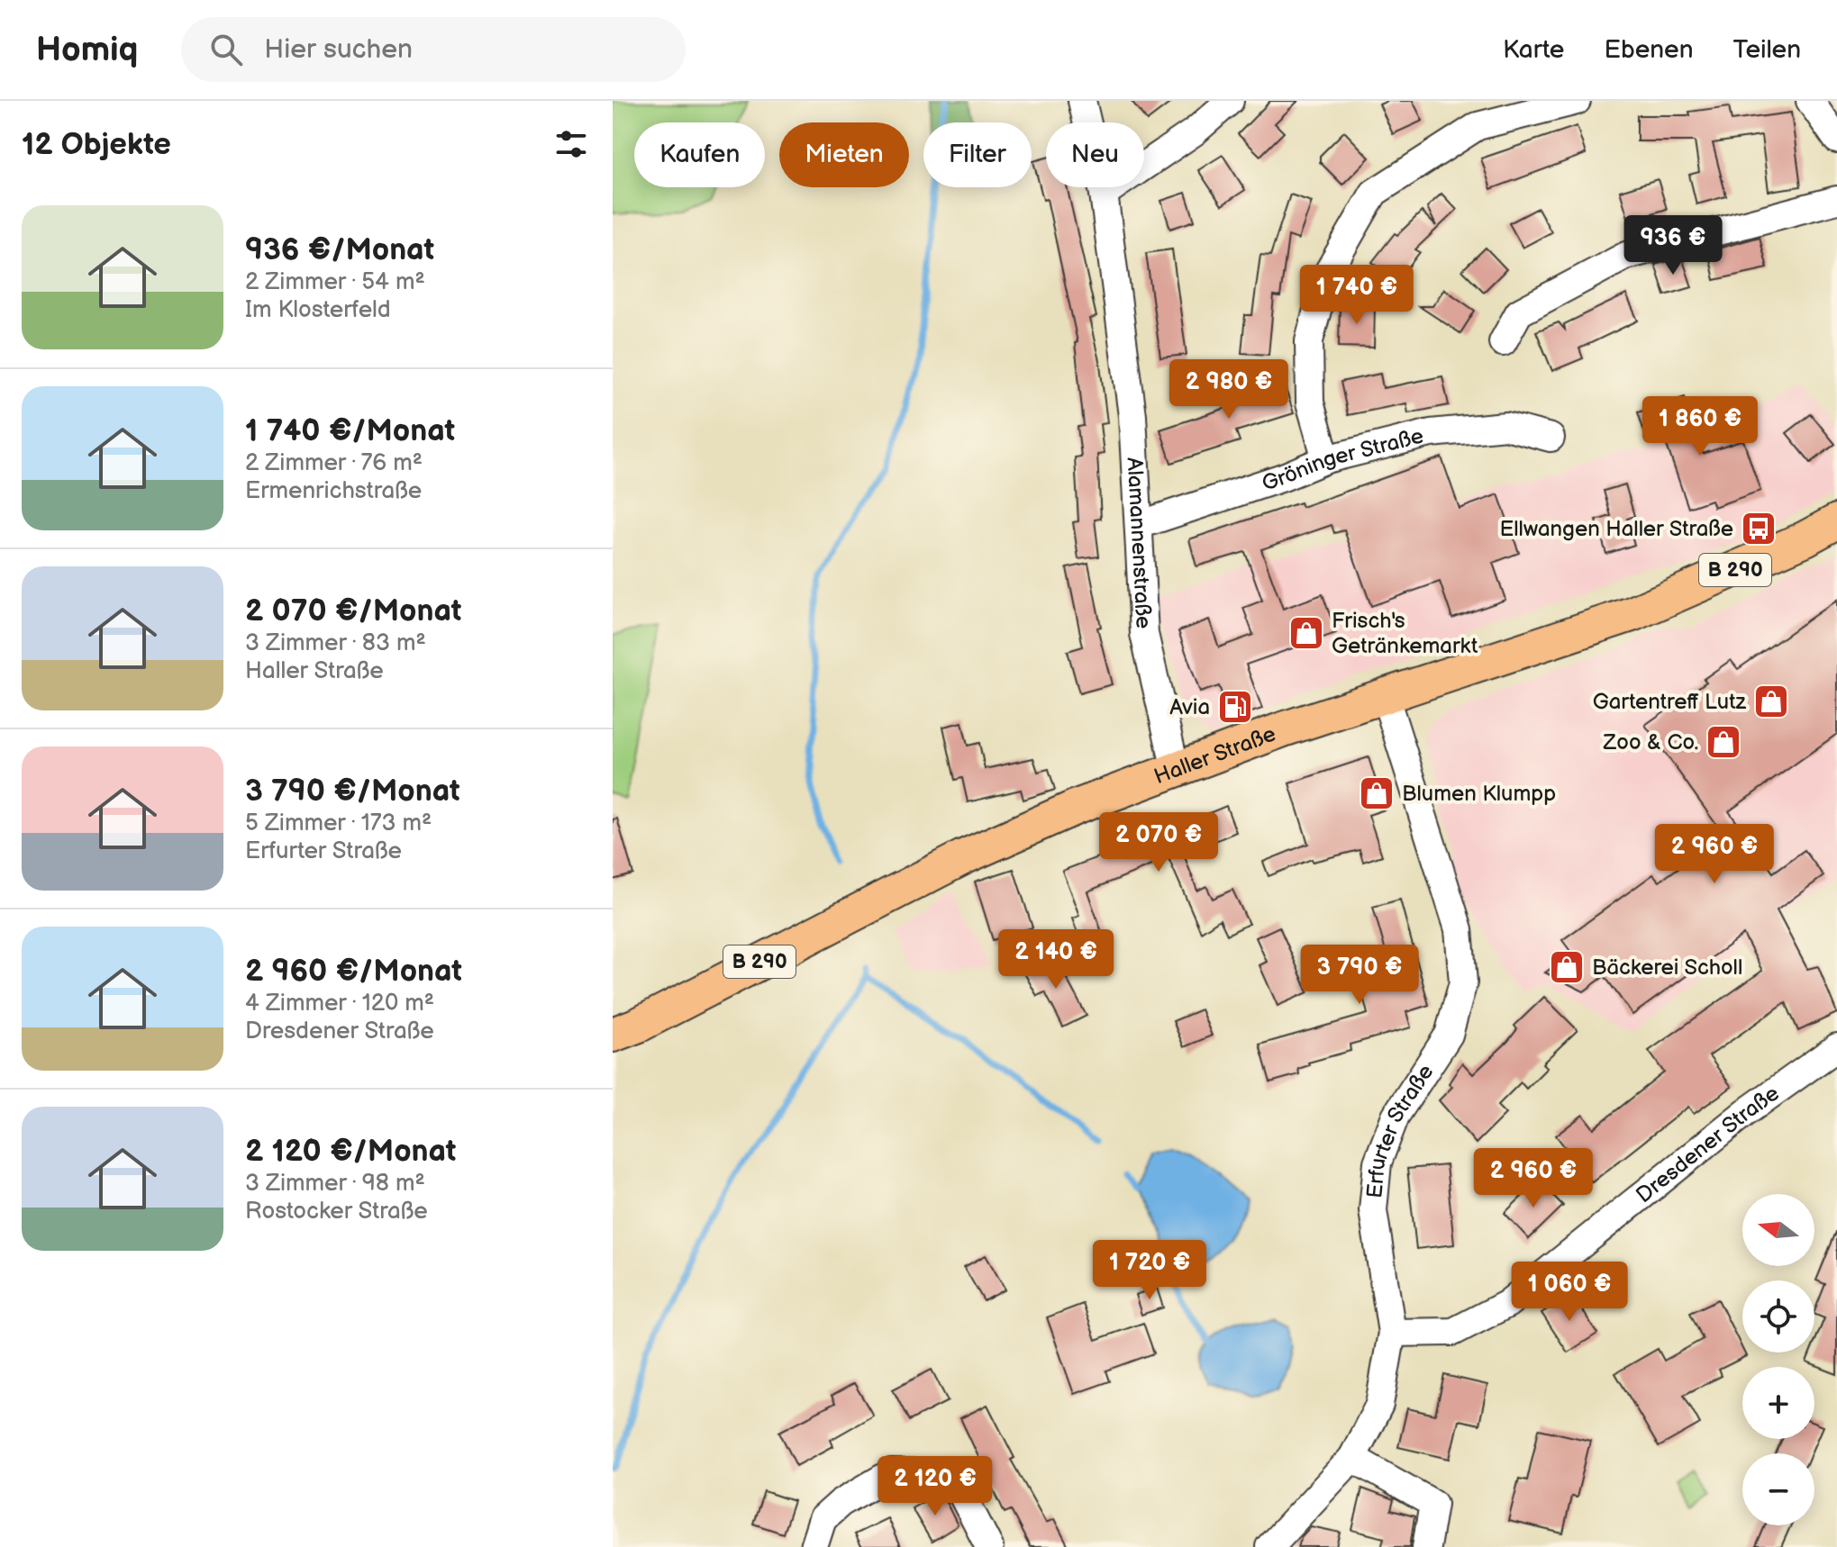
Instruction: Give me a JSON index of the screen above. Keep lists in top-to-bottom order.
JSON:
{
  "streets": {
    "main road": ["B 290", "Haller Straße"],
    "street": [
      "Gröninger Straße",
      "Alamannenstraße",
      "Erfurter Straße",
      "Dresdener Straße"
    ]
  },
  "crossings": [
    ["Gröninger Straße", "Alamannenstraße"],
    ["Alamannenstraße", "Haller Straße"],
    ["Haller Straße", "Erfurter Straße"],
    ["Erfurter Straße", "Dresdener Straße"]
  ],
  "places": {
    "bus stop": ["Ellwangen Haller Straße"],
    "shop": [
      "Frisch's Getränkemarkt",
      "Gartentreff Lutz",
      "Zoo & Co.",
      "Blumen Klumpp",
      "Bäckerei Scholl"
    ],
    "fuel station": ["Avia"]
  },
  "north": "left",
  "page": {
    "header": "Homiq",
    "search": "Hier suchen",
    "nav": ["Karte", "Ebenen", "Teilen"],
    "heading": "12 Objekte",
    "chip": [
      "Kaufen",
      "Mieten",
      "Filter",
      "Neu"
    ],
    "list": [
      {
        "name": "936 €/Monat",
        "note": "2 Zimmer · 54 m² · Im Klosterfeld"
      },
      {
        "name": "1 740 €/Monat",
        "note": "2 Zimmer · 76 m² · Ermenrichstraße"
      },
      {
        "name": "2 070 €/Monat",
        "note": "3 Zimmer · 83 m² · Haller Straße"
      },
      {
        "name": "3 790 €/Monat",
        "note": "5 Zimmer · 173 m² · Erfurter Straße"
      },
      {
        "name": "2 960 €/Monat",
        "note": "4 Zimmer · 120 m² · Dresdener Straße"
      },
      {
        "name": "2 120 €/Monat",
        "note": "3 Zimmer · 98 m² · Rostocker Straße"
      }
    ],
    "price": [
      "936 €",
      "1 740 €",
      "2 980 €",
      "1 860 €",
      "2 070 €",
      "2 960 €",
      "2 140 €",
      "3 790 €",
      "2 960 €",
      "1 720 €",
      "1 060 €",
      "2 120 €"
    ],
    "map_buttons": ["+", "−"]
  }
}
